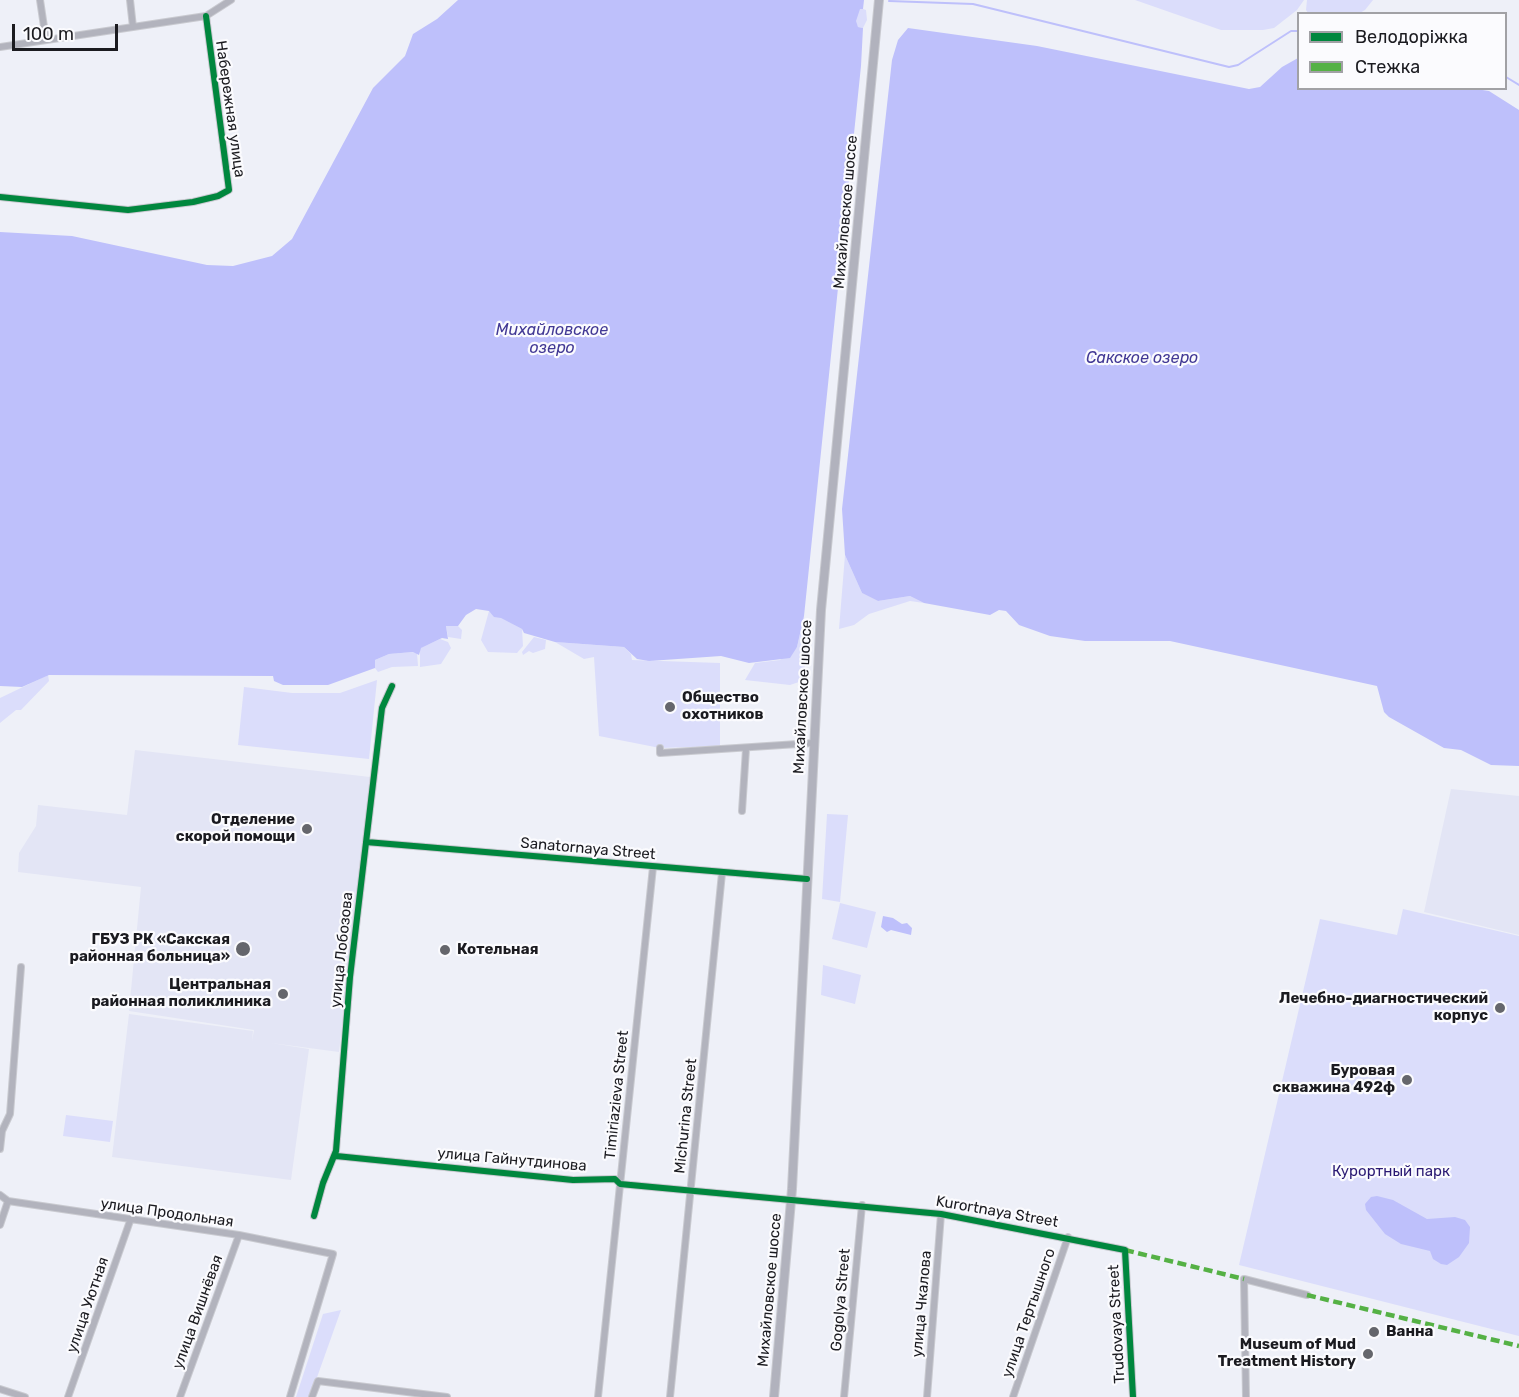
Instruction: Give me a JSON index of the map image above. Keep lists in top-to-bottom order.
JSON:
{
  "streets": {
    "main road": ["Михайловское шоссе"],
    "street": [
      "Набережная улица",
      "Sanatornaya Street",
      "улица Лобозова",
      "Timiriazieva Street",
      "Michurina Street",
      "улица Гайнутдинова",
      "Kurortnaya Street",
      "улица Продольная",
      "Gogolya Street",
      "улица Чкалова",
      "улица Уютная",
      "улица Вишнёвая",
      "улица Тертышного",
      "Trudovaya Street"
    ]
  },
  "crossings": [
    ["Михайловское шоссе", "Sanatornaya Street"],
    ["Михайловское шоссе", "улица Гайнутдинова"],
    ["Михайловское шоссе", "Kurortnaya Street"],
    ["Sanatornaya Street", "улица Лобозова"],
    ["Sanatornaya Street", "Timiriazieva Street"],
    ["Sanatornaya Street", "Michurina Street"],
    ["улица Лобозова", "улица Гайнутдинова"],
    ["Timiriazieva Street", "улица Гайнутдинова"],
    ["Michurina Street", "улица Гайнутдинова"],
    ["улица Гайнутдинова", "Kurortnaya Street"],
    ["Kurortnaya Street", "Gogolya Street"],
    ["Kurortnaya Street", "улица Чкалова"],
    ["Kurortnaya Street", "улица Тертышного"],
    ["Kurortnaya Street", "Trudovaya Street"],
    ["улица Продольная", "улица Уютная"],
    ["улица Продольная", "улица Вишнёвая"]
  ],
  "water": ["Михайловское озеро", "Сакское озеро"],
  "parks": ["Курортный парк"],
  "places": [
    "Общество охотников",
    "Отделение скорой помощи",
    "ГБУЗ РК «Сакская районная больница»",
    "Котельная",
    "Центральная районная поликлиника",
    "Лечебно-диагностический корпус",
    "Буровая скважина 492ф",
    "Ванна",
    "Museum of Mud Treatment History"
  ],
  "legend": ["Велодоріжка", "Стежка"],
  "scale_bar": "100 m"
}
